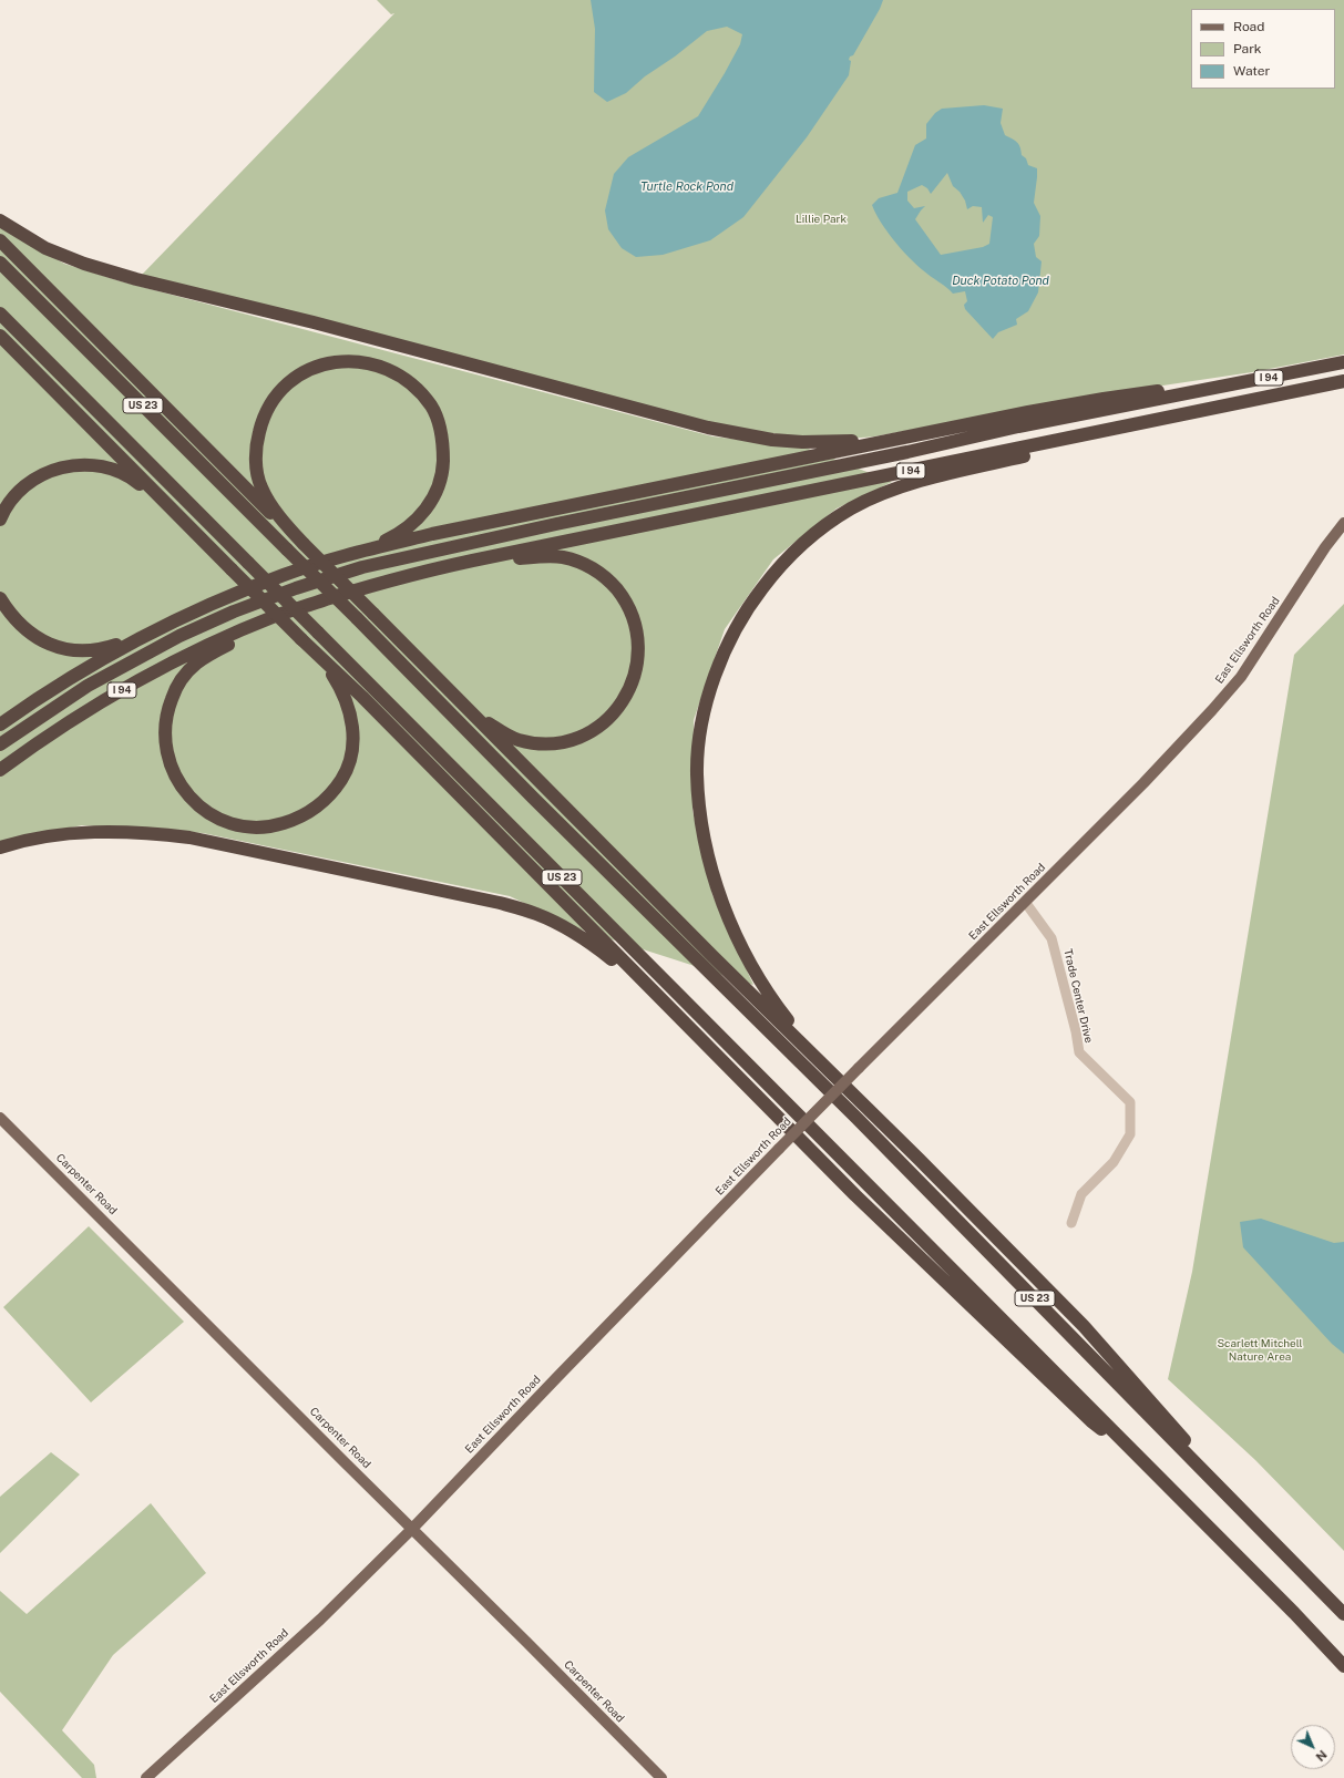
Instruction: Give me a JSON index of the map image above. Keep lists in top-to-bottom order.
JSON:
{
  "streets": {
    "highway": ["I 94", "US 23"],
    "main road": ["East Ellsworth Road", "Carpenter Road"],
    "street": ["Trade Center Drive"]
  },
  "crossings": [
    ["East Ellsworth Road", "Trade Center Drive"],
    ["East Ellsworth Road", "Carpenter Road"]
  ],
  "water": ["Turtle Rock Pond", "Duck Potato Pond"],
  "parks": ["Lillie Park", "Scarlett Mitchell Nature Area"],
  "legend": ["Road", "Park", "Water"],
  "north": "bottom right"
}
